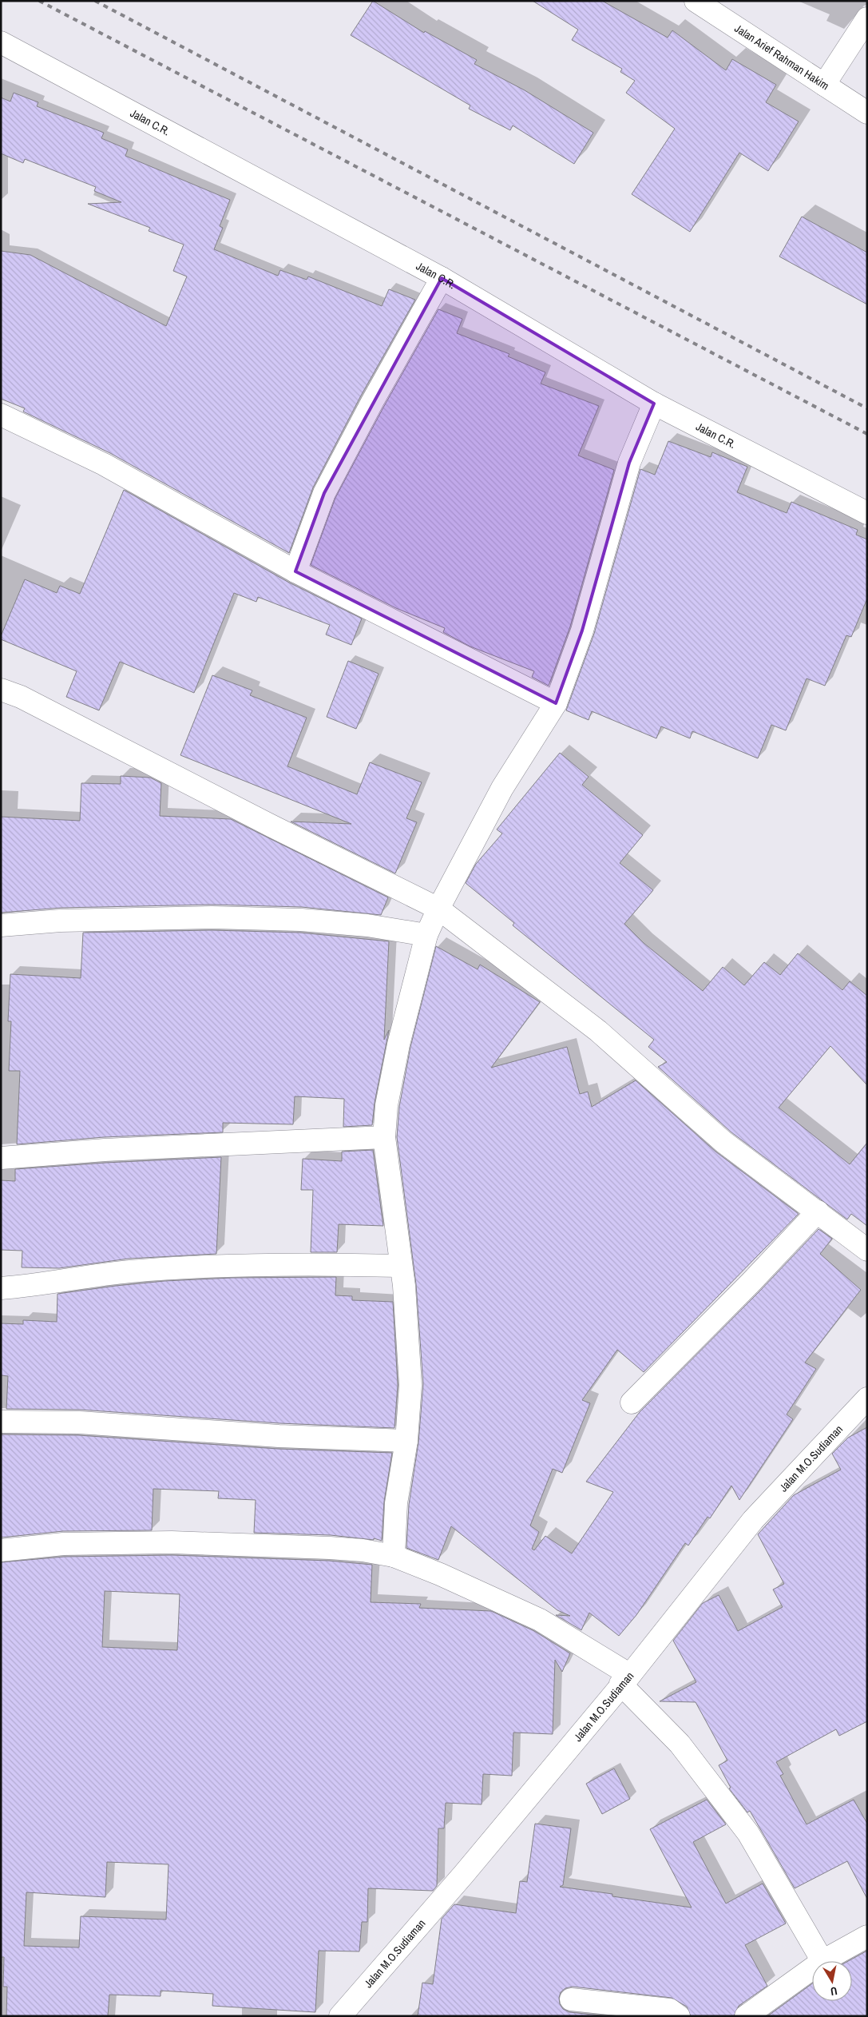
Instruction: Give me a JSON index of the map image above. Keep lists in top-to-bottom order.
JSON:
{
  "streets": {
    "street": ["Jalan Arief Rahman Hakim", "Jalan C.R.", "Jalan M.O.Sudiaman"]
  },
  "north": "bottom"
}
